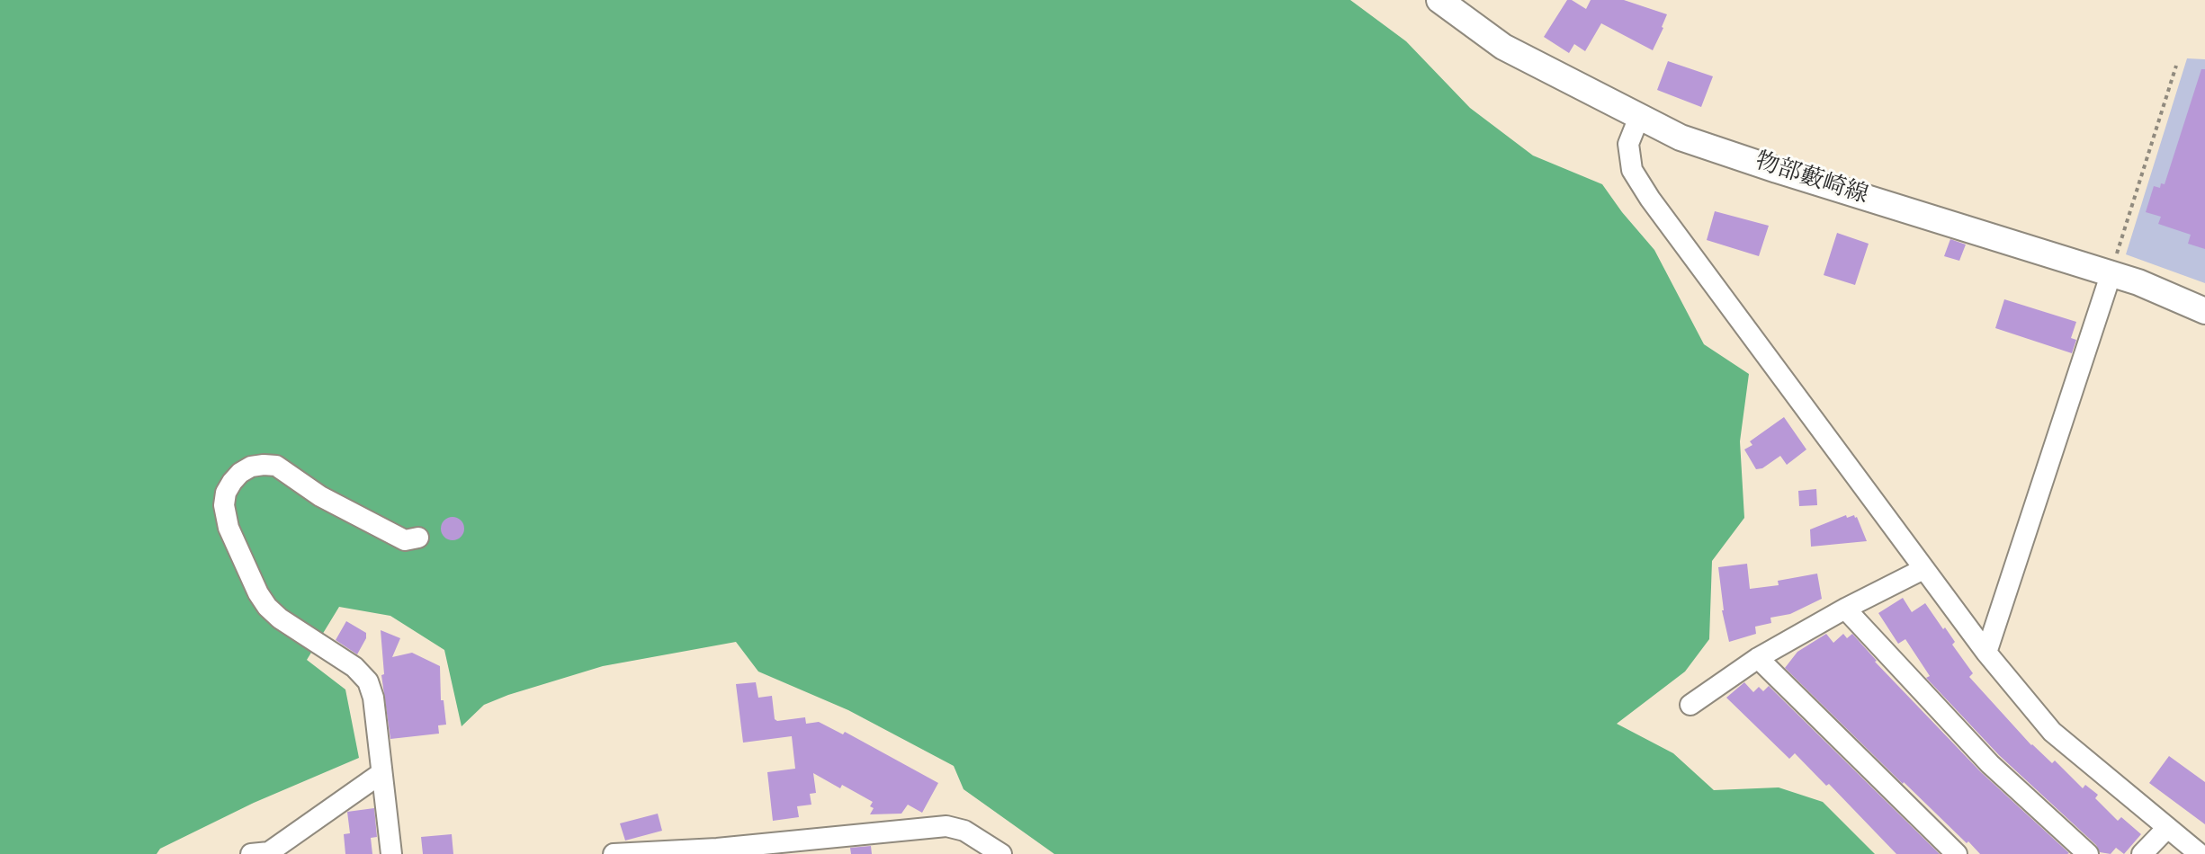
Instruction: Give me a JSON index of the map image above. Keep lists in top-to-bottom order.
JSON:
{
  "streets": {
    "main road": ["物部藪崎線"]
  }
}
